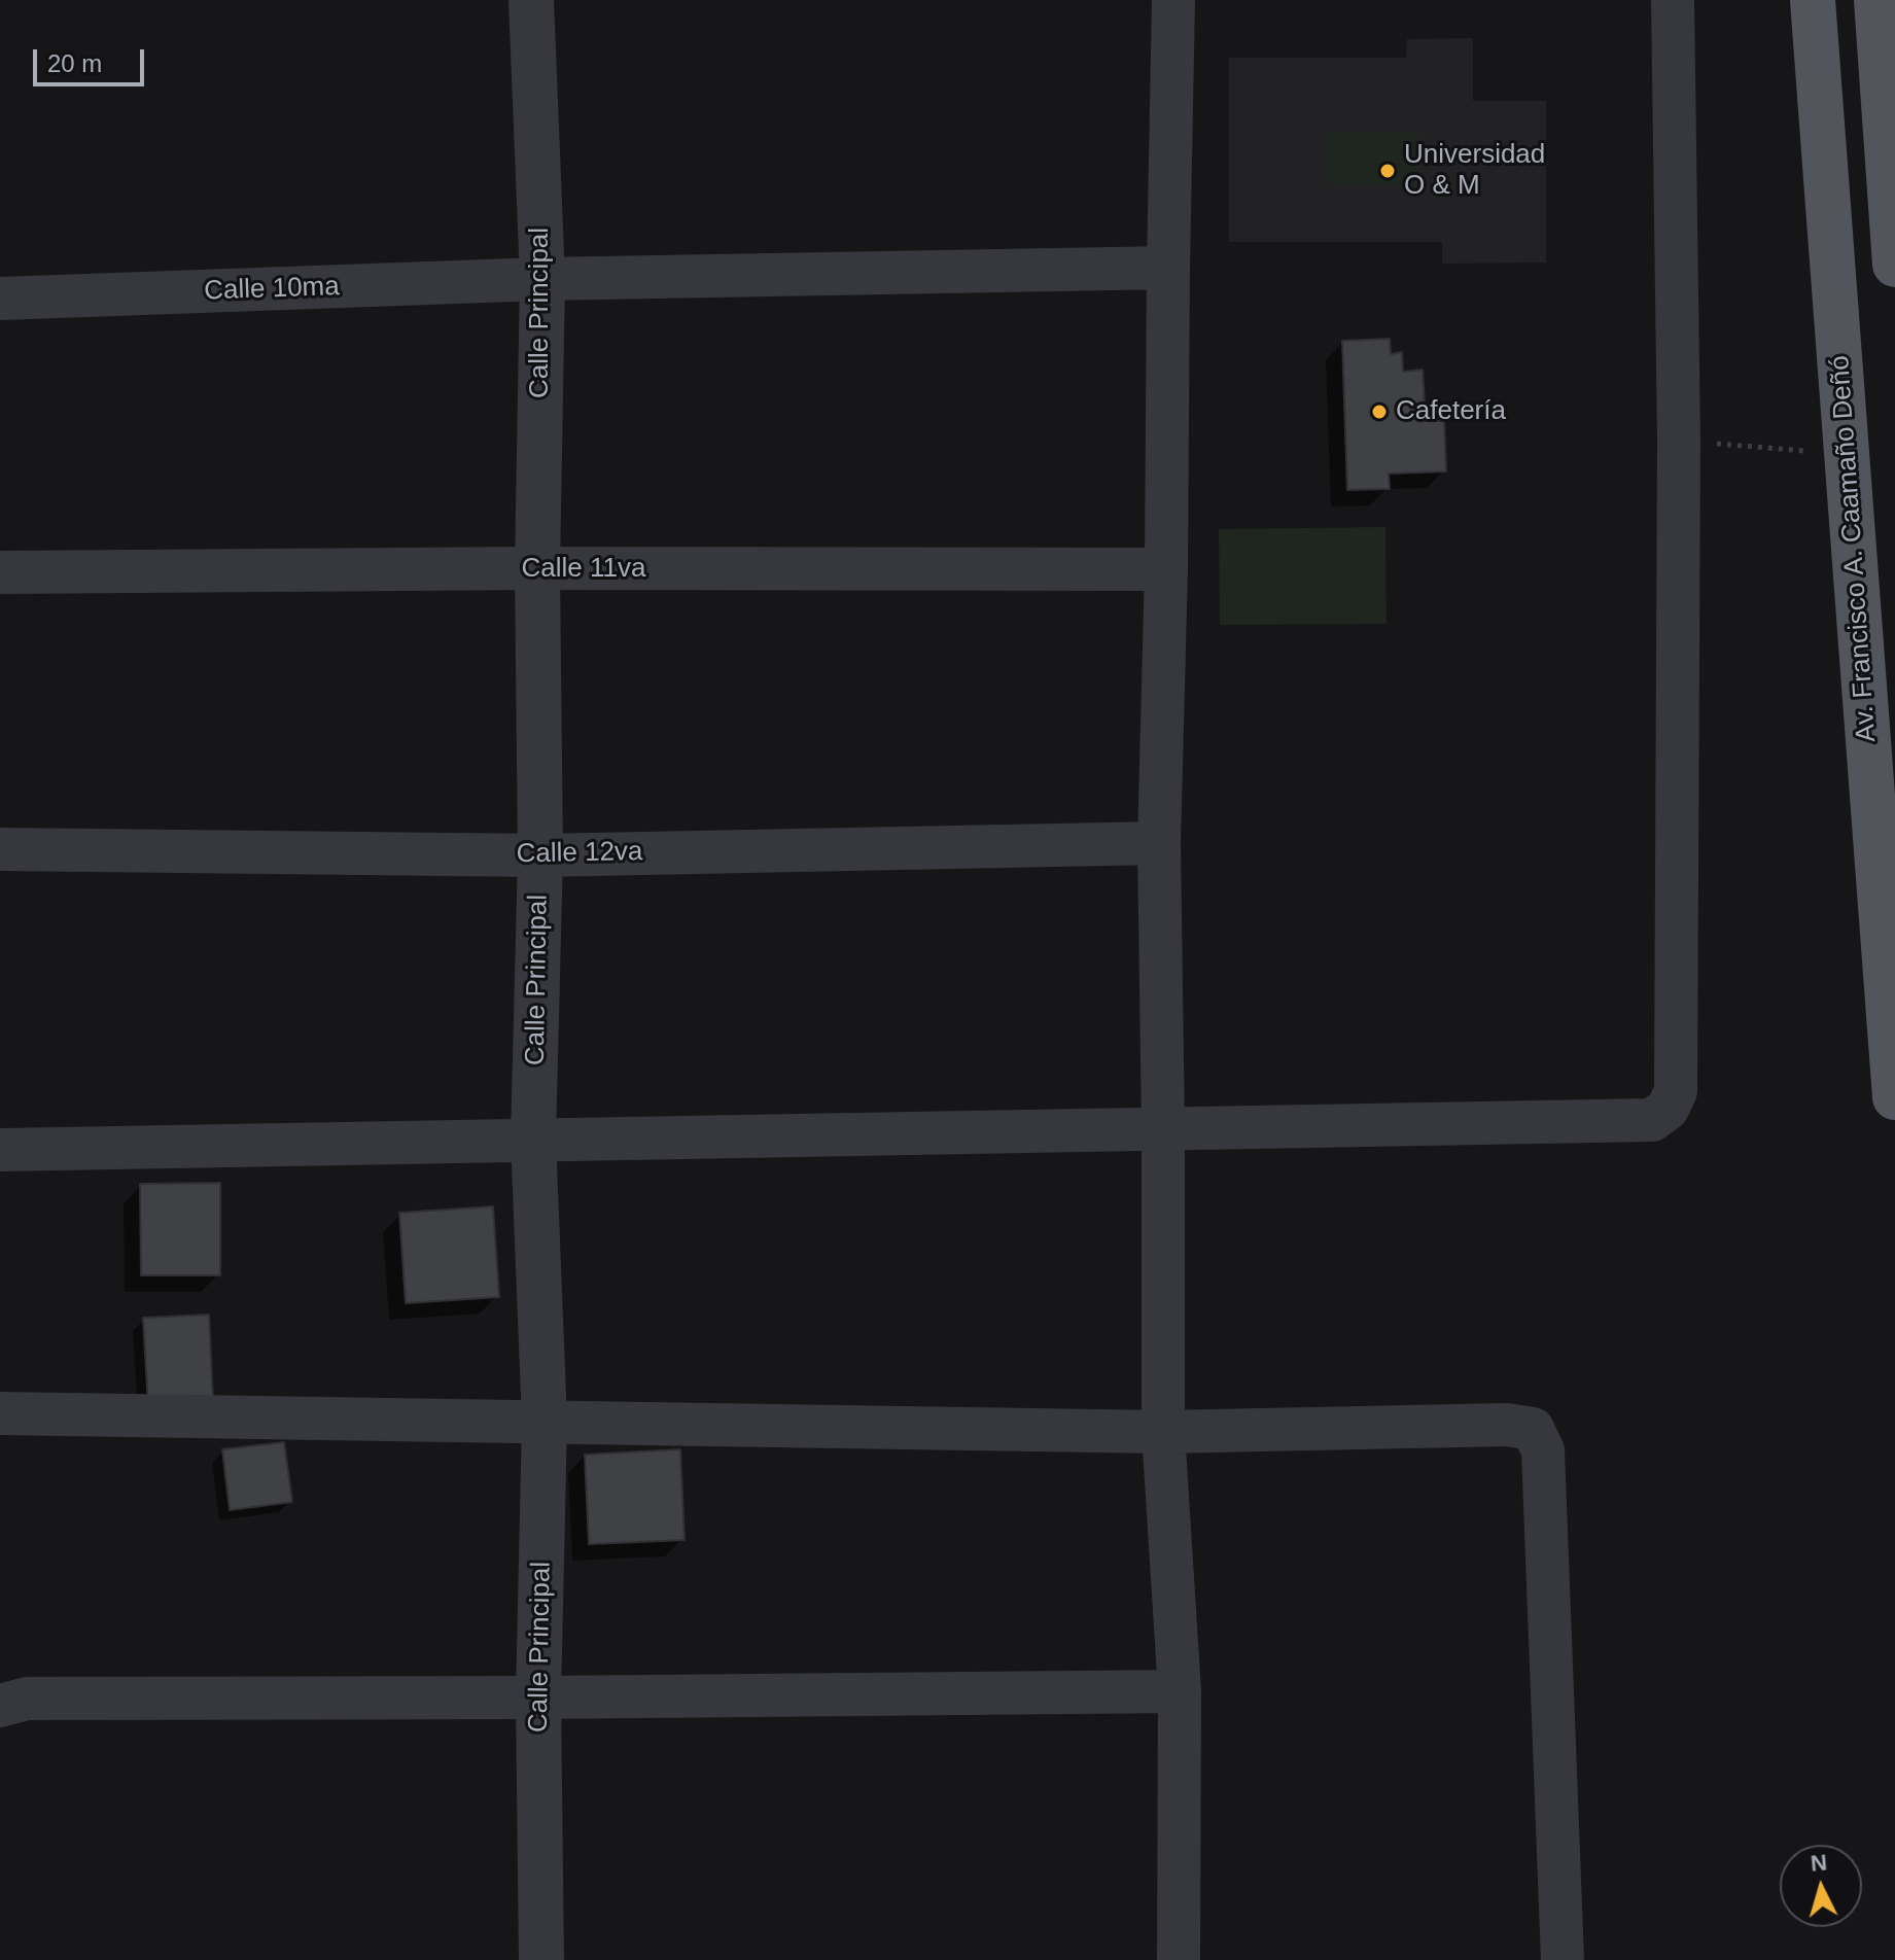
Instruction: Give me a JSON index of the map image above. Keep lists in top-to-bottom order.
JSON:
{
  "streets": {
    "main road": ["Av. Francisco A. Caamaño Deñó"],
    "street": [
      "Calle 10ma",
      "Calle Principal",
      "Calle 11va",
      "Calle 12va"
    ]
  },
  "crossings": [
    ["Calle 10ma", "Calle Principal"],
    ["Calle Principal", "Calle 11va"],
    ["Calle Principal", "Calle 12va"]
  ],
  "places": ["Universidad O & M", "Cafetería"],
  "scale_bar": "20 m",
  "north": "top"
}
